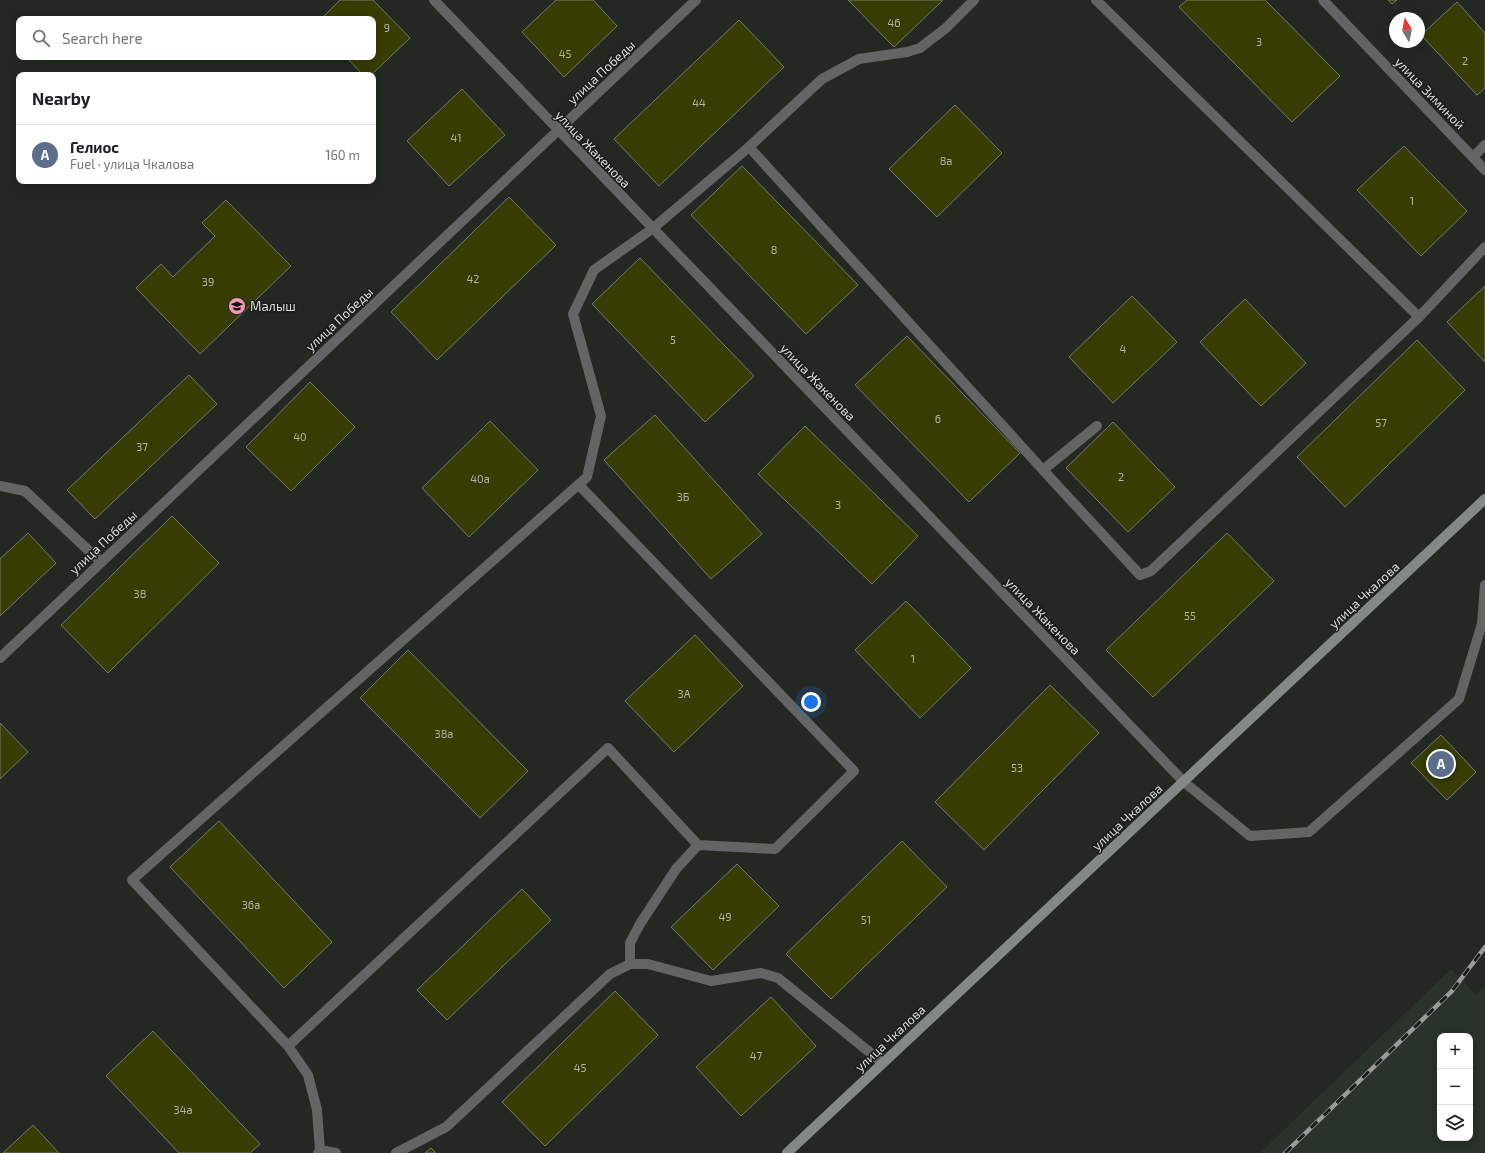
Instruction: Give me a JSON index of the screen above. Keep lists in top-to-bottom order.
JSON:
{
  "streets": {
    "main road": ["улица Чкалова"],
    "street": ["улица Победы", "улица Зиминой", "улица Жакенова"]
  },
  "crossings": [
    ["улица Победы", "улица Жакенова"],
    ["улица Жакенова", "улица Чкалова"]
  ],
  "places": {
    "school or university": ["Малыш"]
  },
  "house_numbers": [
    "46",
    "9",
    "3",
    "45",
    "2",
    "44",
    "41",
    "8а",
    "1",
    "8",
    "42",
    "39",
    "5",
    "4",
    "6",
    "57",
    "40",
    "37",
    "2",
    "40а",
    "3Б",
    "3",
    "38",
    "55",
    "1",
    "3А",
    "38а",
    "53",
    "36а",
    "49",
    "51",
    "47",
    "45",
    "34а"
  ],
  "north": "top",
  "page": {
    "search": "Search here",
    "heading": "Nearby",
    "list": [
      {
        "mark": "A",
        "name": "Гелиос",
        "note": "Fuel · улица Чкалова",
        "value": "160 m"
      }
    ],
    "pins": "A",
    "map_buttons": ["+", "−"]
  }
}
